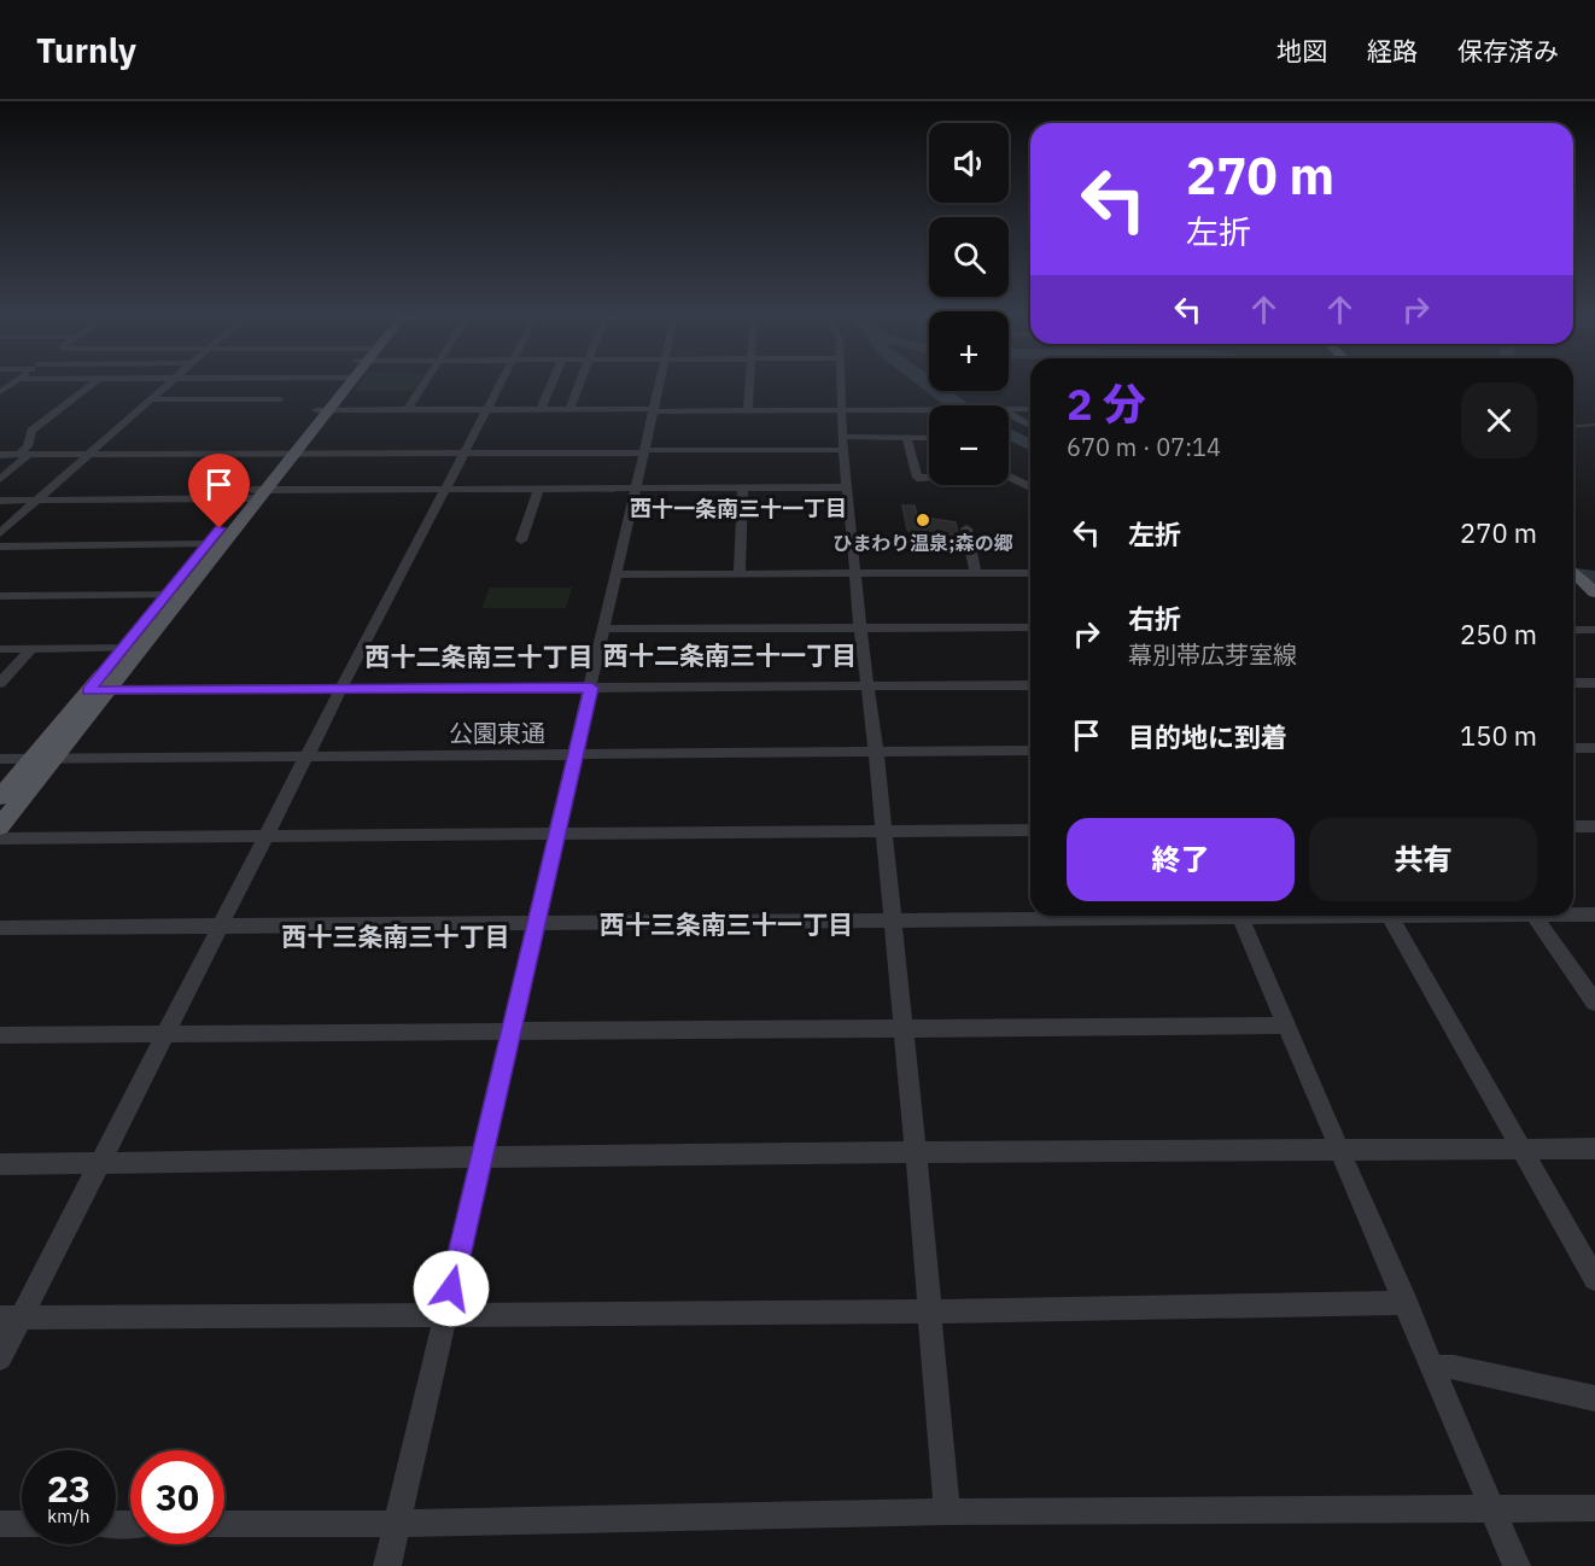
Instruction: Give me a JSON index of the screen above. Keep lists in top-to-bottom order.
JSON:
{
  "streets": {
    "street": ["公園東通"]
  },
  "districts": [
    "西十一条南三十一丁目",
    "西十二条南三十一丁目",
    "西十二条南三十丁目",
    "西十三条南三十一丁目",
    "西十三条南三十丁目"
  ],
  "places": ["ひまわり温泉;森の郷"],
  "page": {
    "header": "Turnly",
    "nav": ["地図", "経路", "保存済み"],
    "map_buttons": ["+", "−"],
    "turn": ["270 m", "左折"],
    "heading": ["2 分", "670 m · 07:14"],
    "list": [
      {
        "name": "左折",
        "value": "270 m"
      },
      {
        "name": "右折",
        "note": "幕別帯広芽室線",
        "value": "250 m"
      },
      {
        "name": "目的地に到着",
        "value": "150 m"
      }
    ],
    "buttons": ["終了", "共有"],
    "speed": "23 km/h",
    "limit": "30"
  }
}
